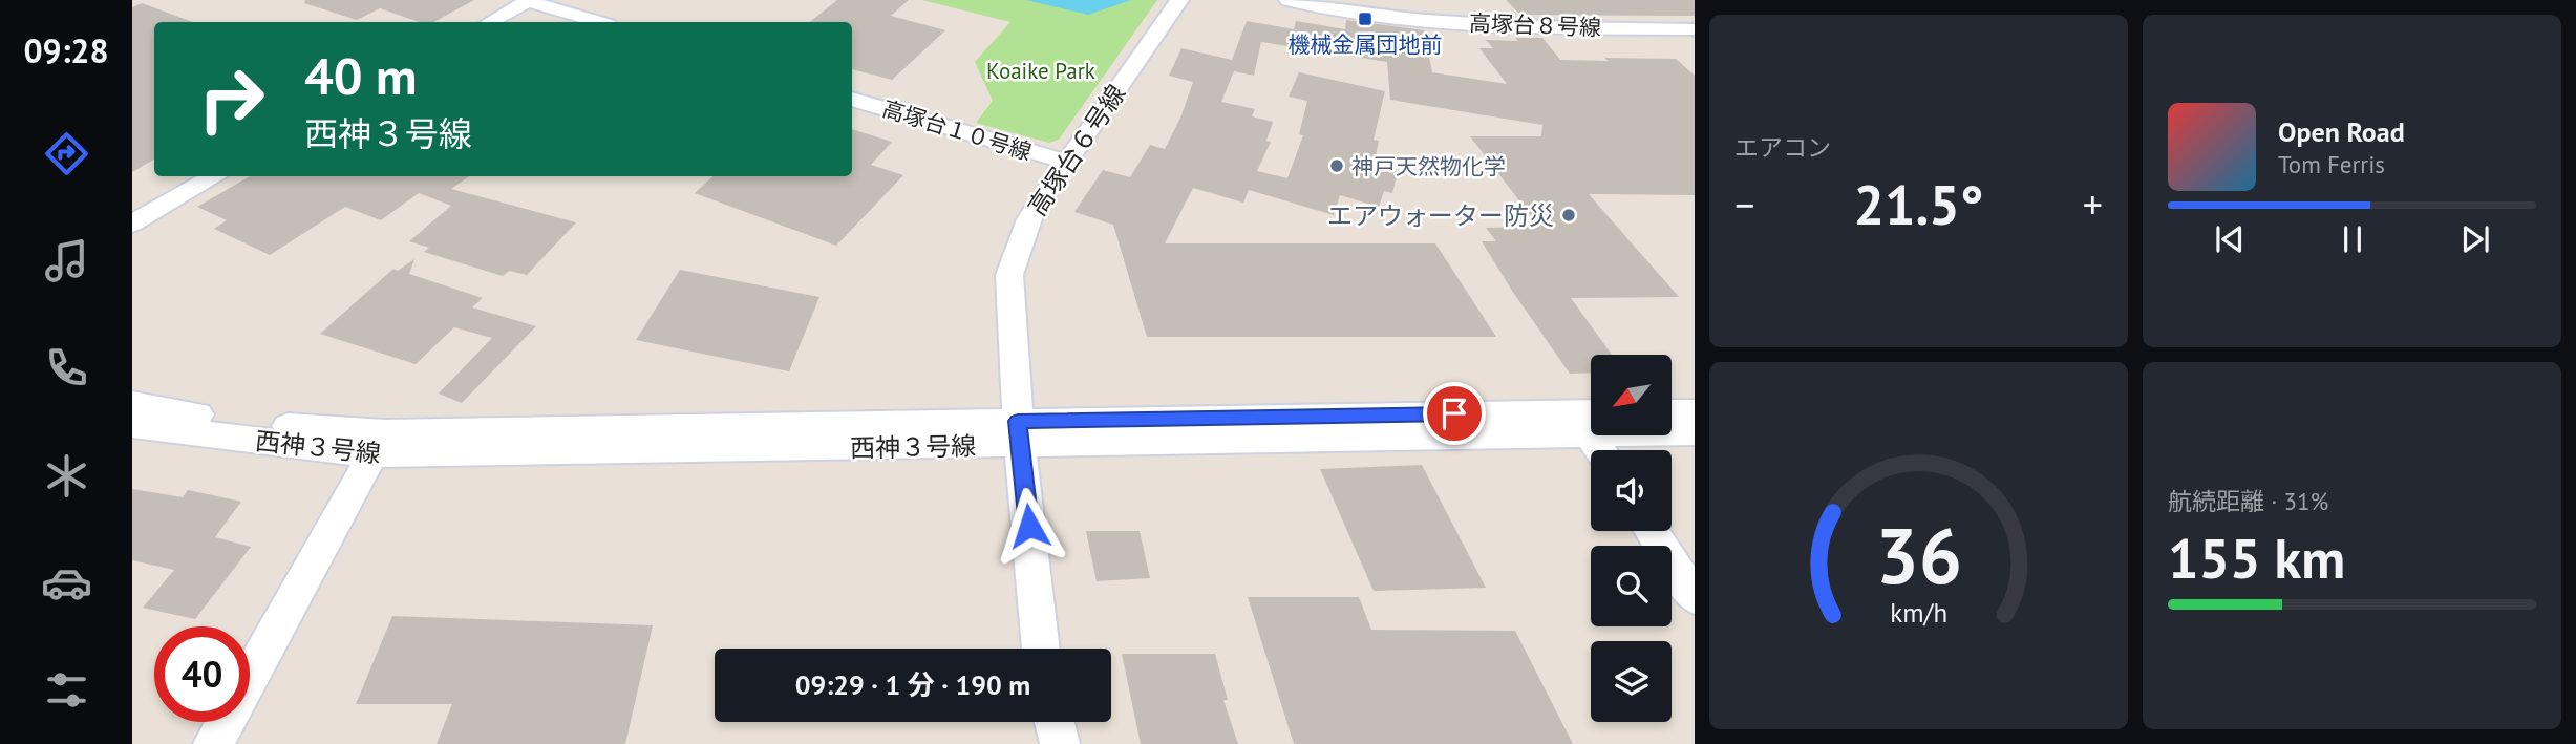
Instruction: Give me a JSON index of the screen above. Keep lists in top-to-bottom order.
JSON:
{
  "streets": {
    "street": [
      "高塚台８号線",
      "高塚台１０号線",
      "高塚台６号線",
      "西神３号線"
    ]
  },
  "crossings": [
    ["高塚台１０号線", "高塚台６号線"],
    ["高塚台６号線", "西神３号線"]
  ],
  "parks": ["Koaike Park"],
  "places": {
    "transit": ["機械金属団地前"],
    "other": ["神戸天然物化学", "エアウォーター防災"]
  },
  "north": "bottom left",
  "page": {
    "tabs": "09:28",
    "tile": [
      "エアコン",
      ["航続距離 · 31%", "155 km"]
    ],
    "turn": ["40 m", "西神３号線"],
    "song": ["Open Road", "Tom Ferris"],
    "heat": ["−", "21.5°", "+"],
    "limit": "40",
    "trip": "09:29 · 1 分 · 190 m",
    "gauge": ["36", "km/h"]
  }
}
